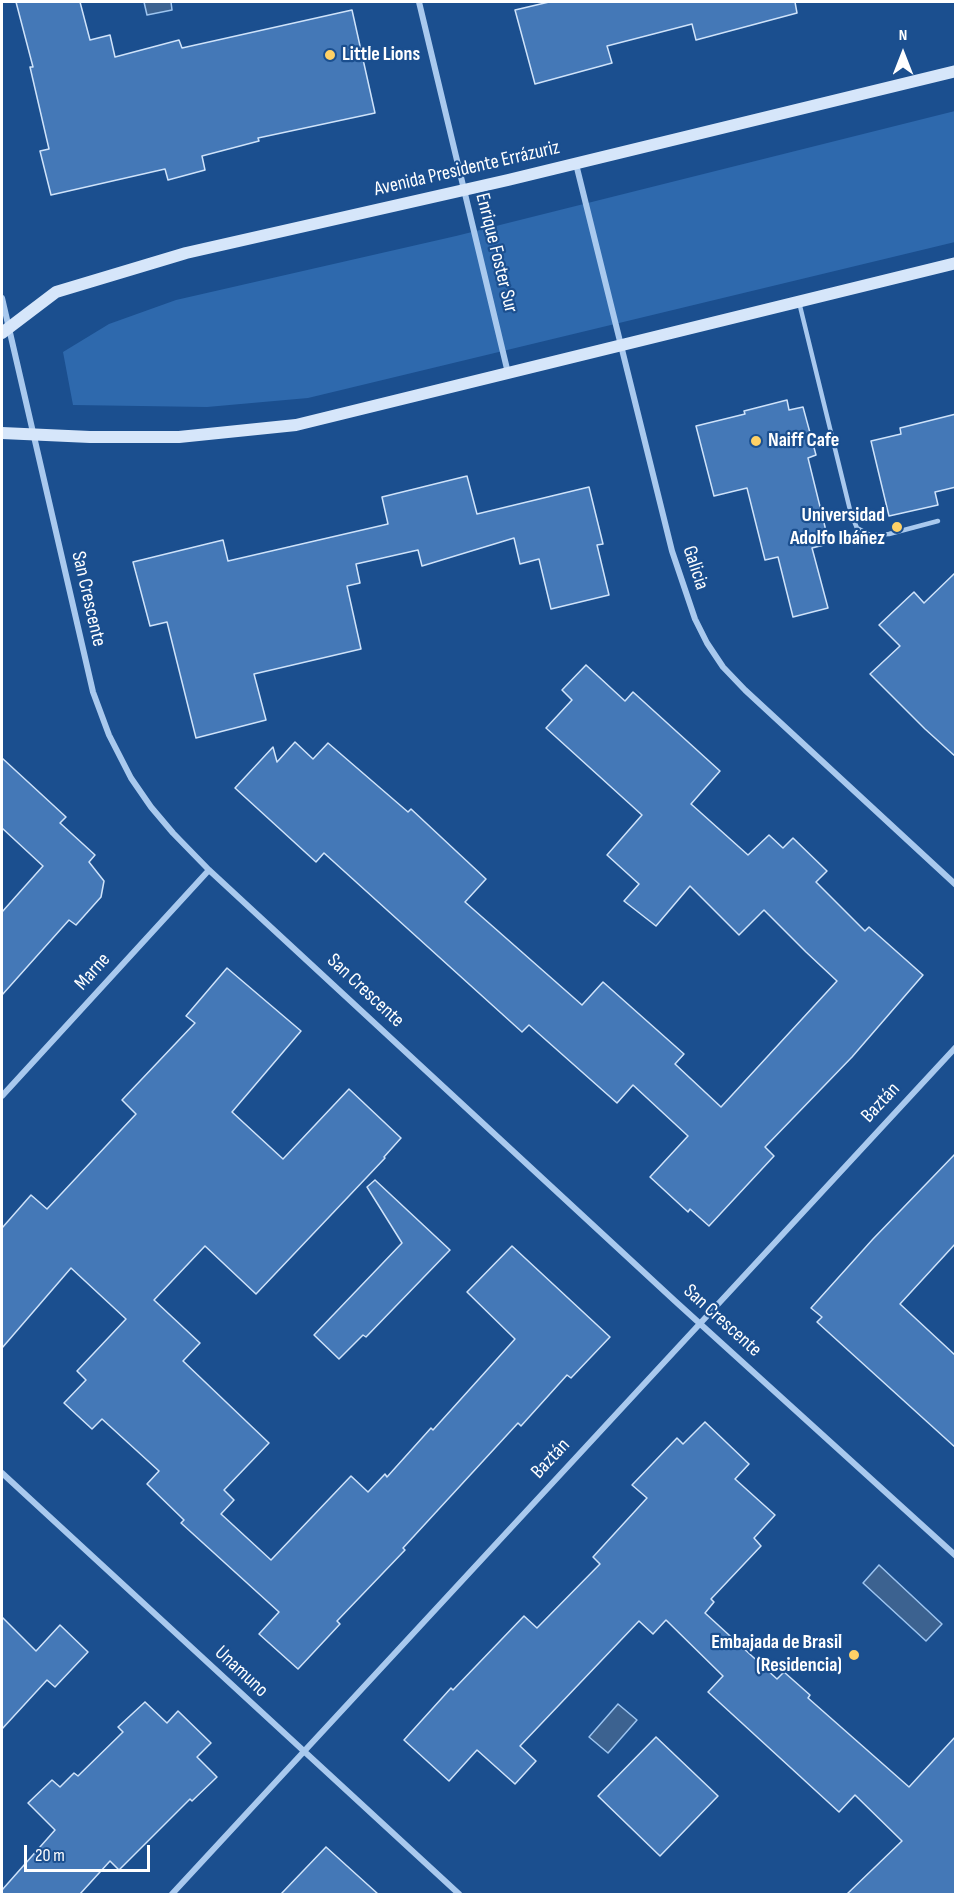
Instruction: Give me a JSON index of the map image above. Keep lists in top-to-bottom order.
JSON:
{
  "streets": {
    "main road": ["Avenida Presidente Errázuriz"],
    "street": [
      "Enrique Foster Sur",
      "Galicia",
      "San Crescente",
      "Marne",
      "Baztán",
      "Unamuno"
    ]
  },
  "crossings": [
    ["Avenida Presidente Errázuriz", "Enrique Foster Sur"],
    ["Avenida Presidente Errázuriz", "Galicia"],
    ["Avenida Presidente Errázuriz", "San Crescente"],
    ["San Crescente", "Marne"],
    ["San Crescente", "Baztán"],
    ["Baztán", "Unamuno"]
  ],
  "places": [
    "Little Lions",
    "Naiff Cafe",
    "Universidad Adolfo Ibáñez",
    "Embajada de Brasil (Residencia)"
  ],
  "scale_bar": "20 m",
  "north": "top"
}
